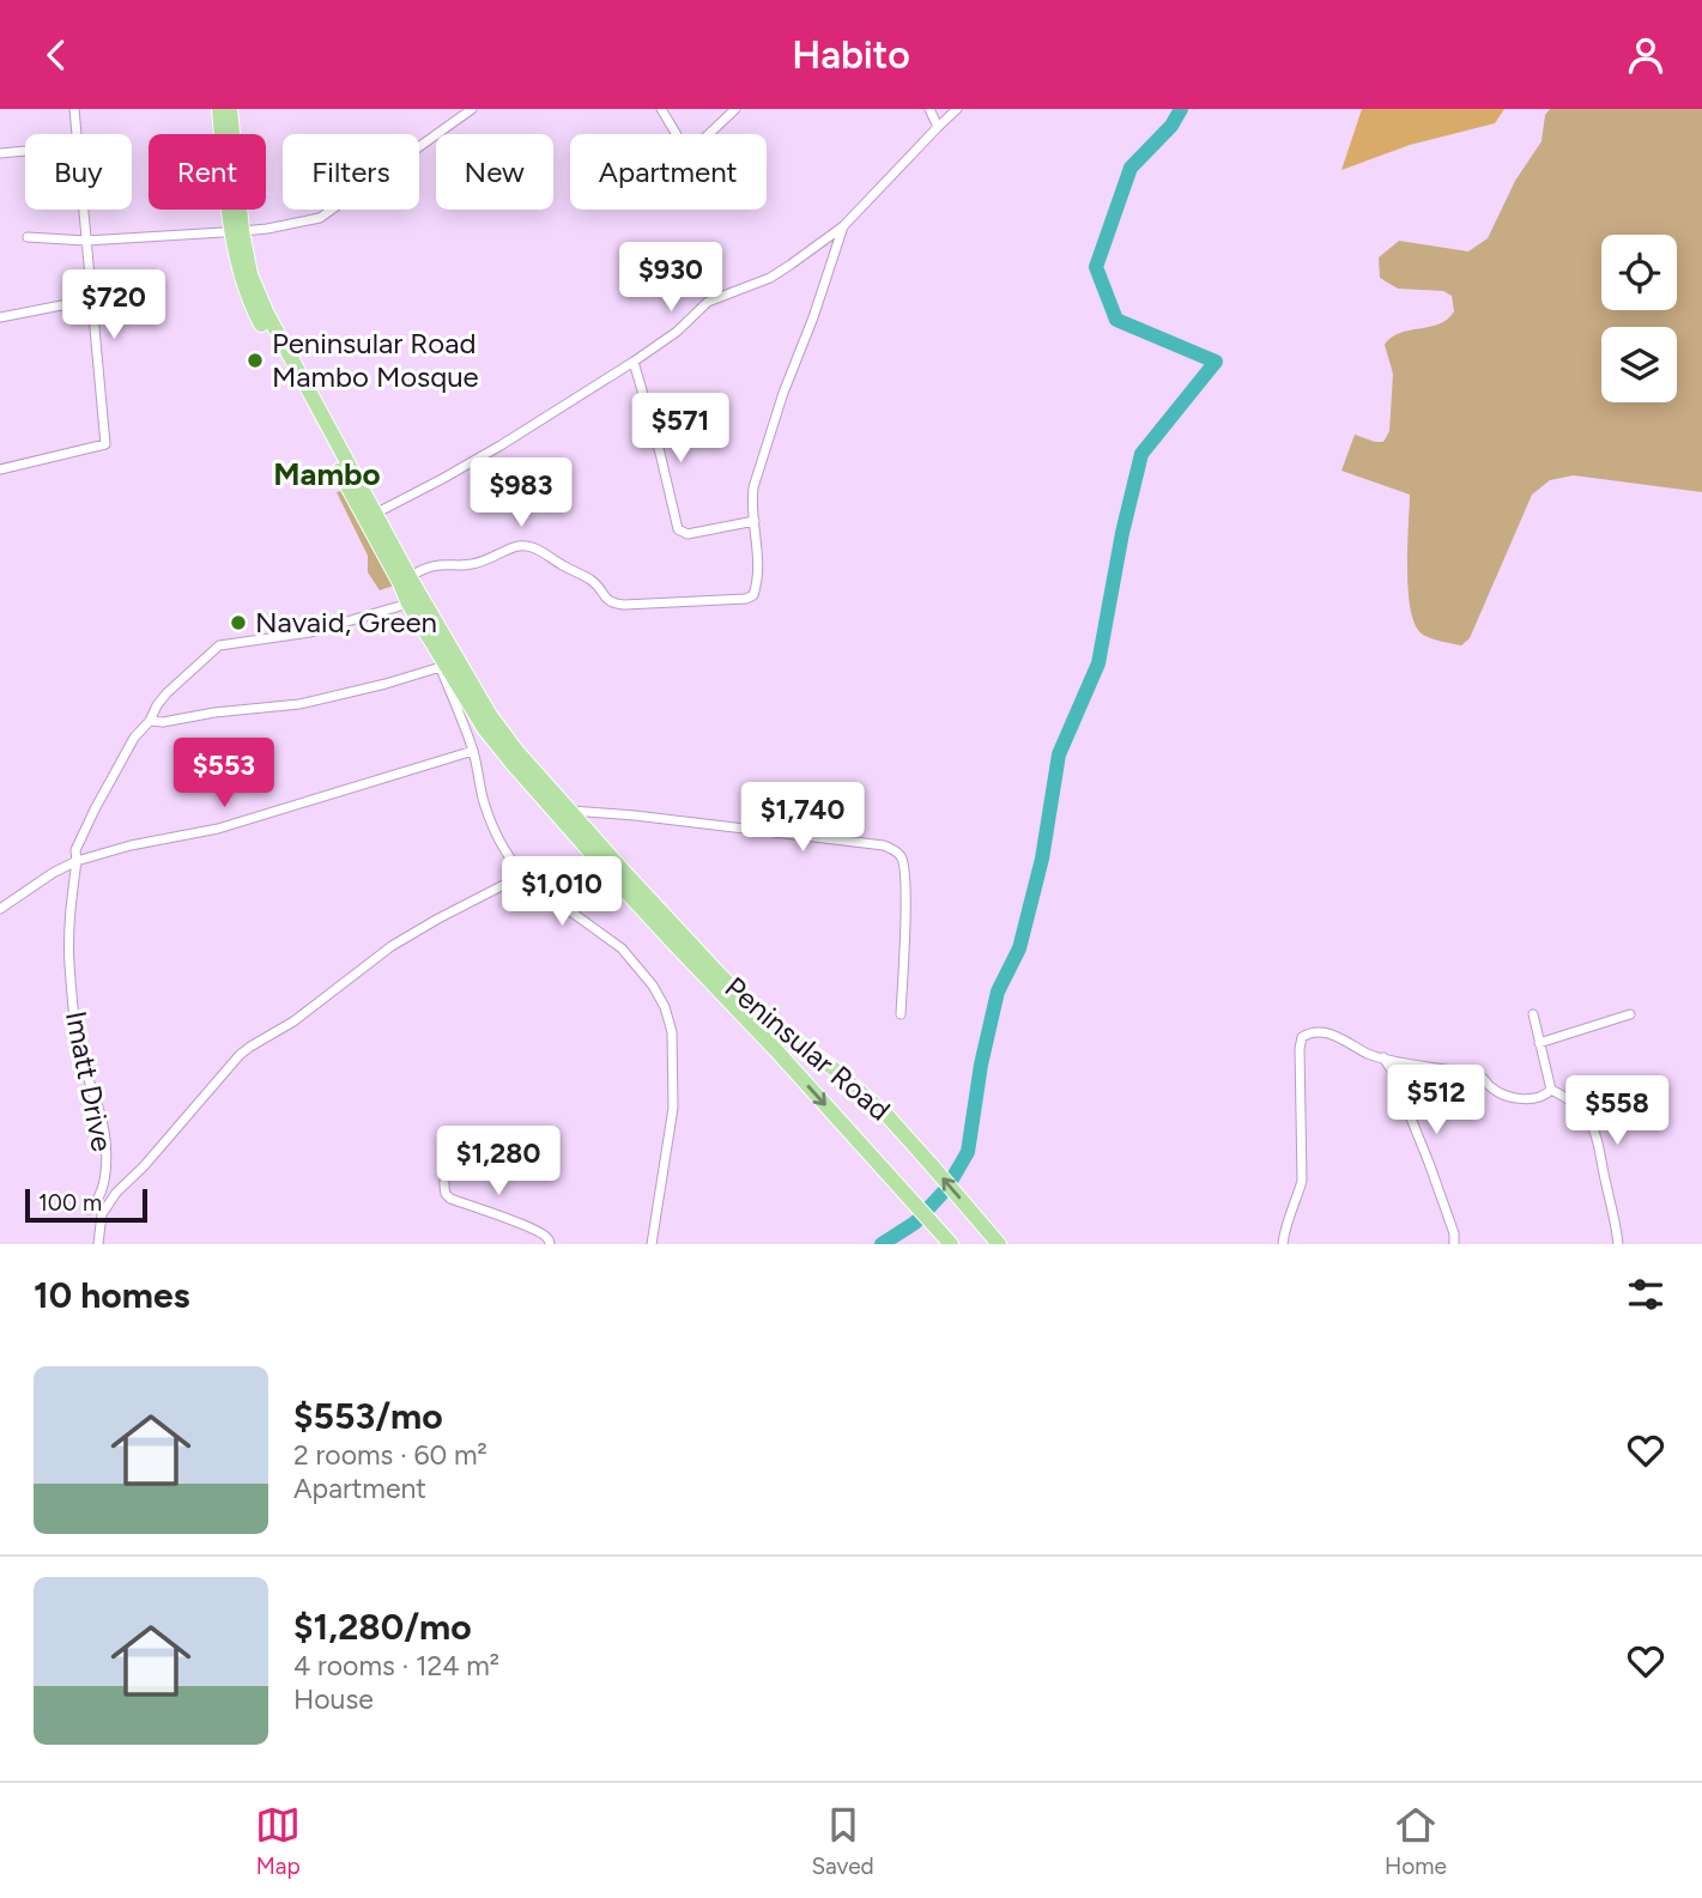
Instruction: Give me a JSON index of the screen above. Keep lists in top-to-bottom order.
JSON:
{
  "streets": {
    "main road": ["Peninsular Road"],
    "street": ["Imatt Drive"]
  },
  "crossings": [
    ["Peninsular Road", "Imatt Drive"]
  ],
  "districts": ["Mambo"],
  "places": ["Peninsular Road Mambo Mosque", "Navaid, Green"],
  "scale_bar": "100 m",
  "page": {
    "header": "Habito",
    "chip": [
      "Buy",
      "Rent",
      "Filters",
      "New",
      "Apartment"
    ],
    "price": [
      "$930",
      "$720",
      "$571",
      "$983",
      "$553",
      "$1,740",
      "$1,010",
      "$512",
      "$558",
      "$1,280"
    ],
    "scale": "100 m",
    "heading": "10 homes",
    "list": [
      {
        "name": "$553/mo",
        "note": "2 rooms · 60 m² · Apartment"
      },
      {
        "name": "$1,280/mo",
        "note": "4 rooms · 124 m² · House"
      }
    ],
    "tabs": ["Map", "Saved", "Home"]
  }
}
